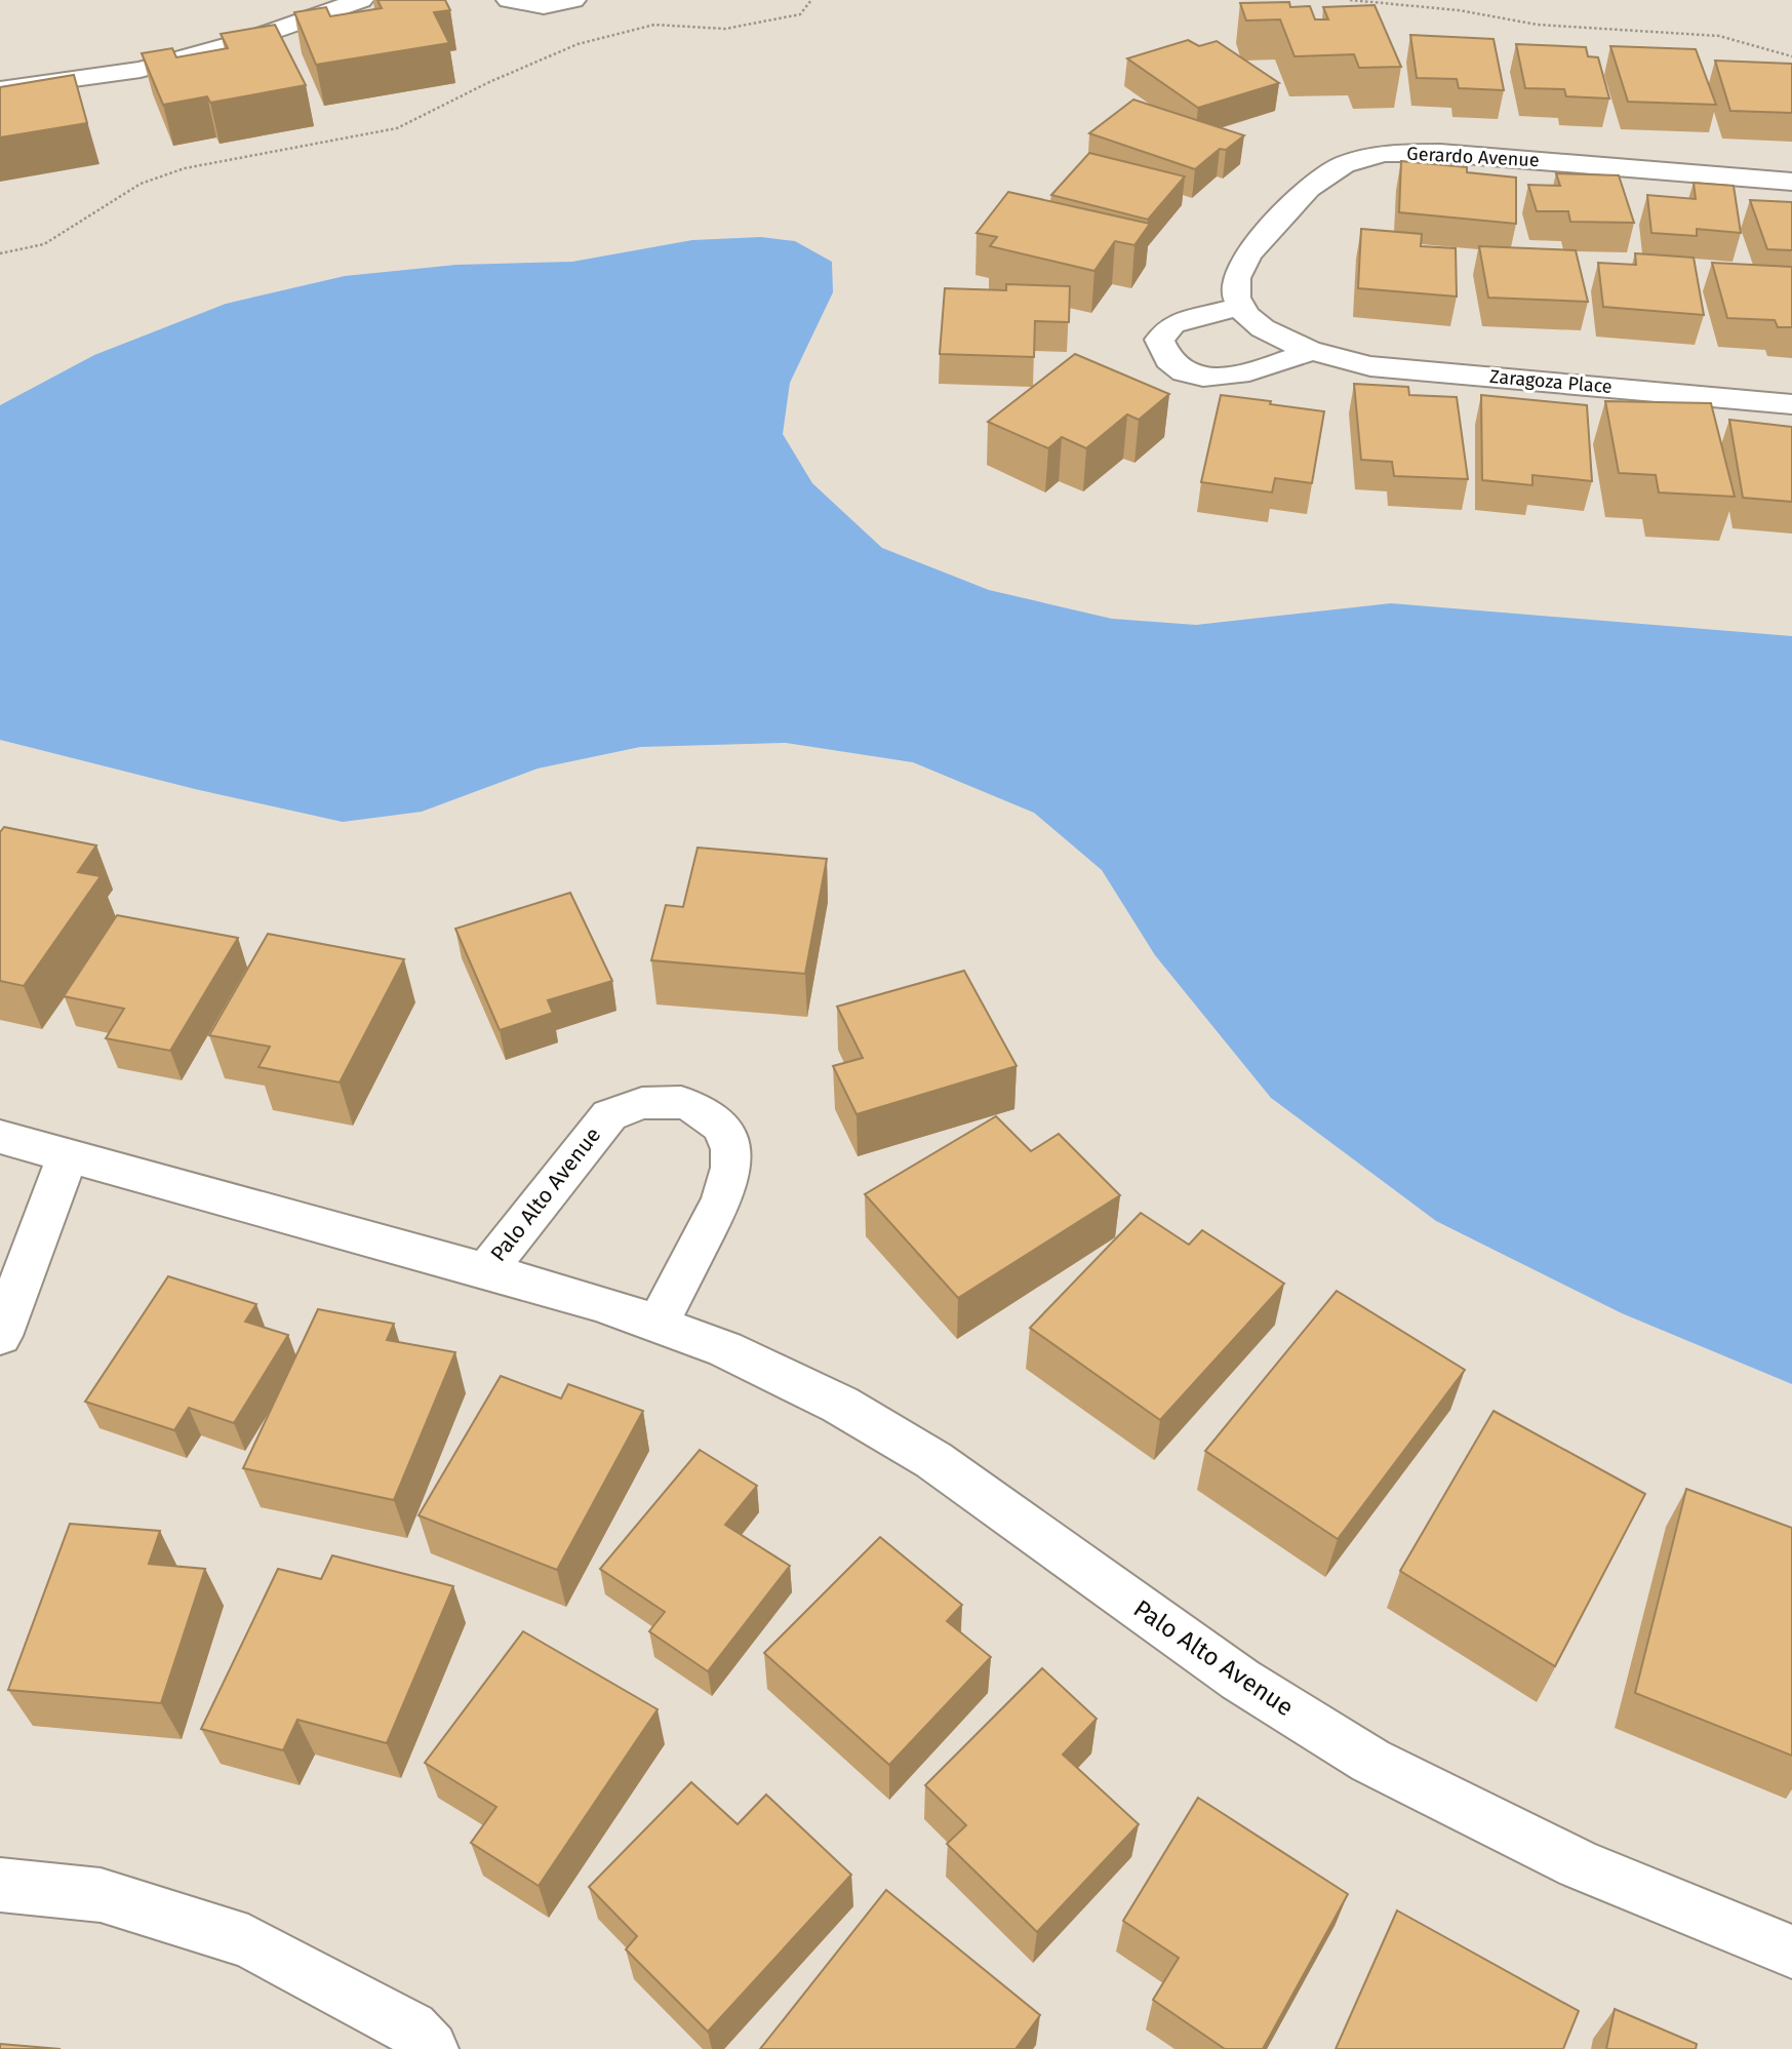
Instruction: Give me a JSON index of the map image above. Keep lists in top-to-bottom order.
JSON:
{
  "streets": {
    "street": ["Gerardo Avenue", "Zaragoza Place", "Palo Alto Avenue"]
  },
  "crossings": [
    ["Gerardo Avenue", "Zaragoza Place"]
  ]
}
